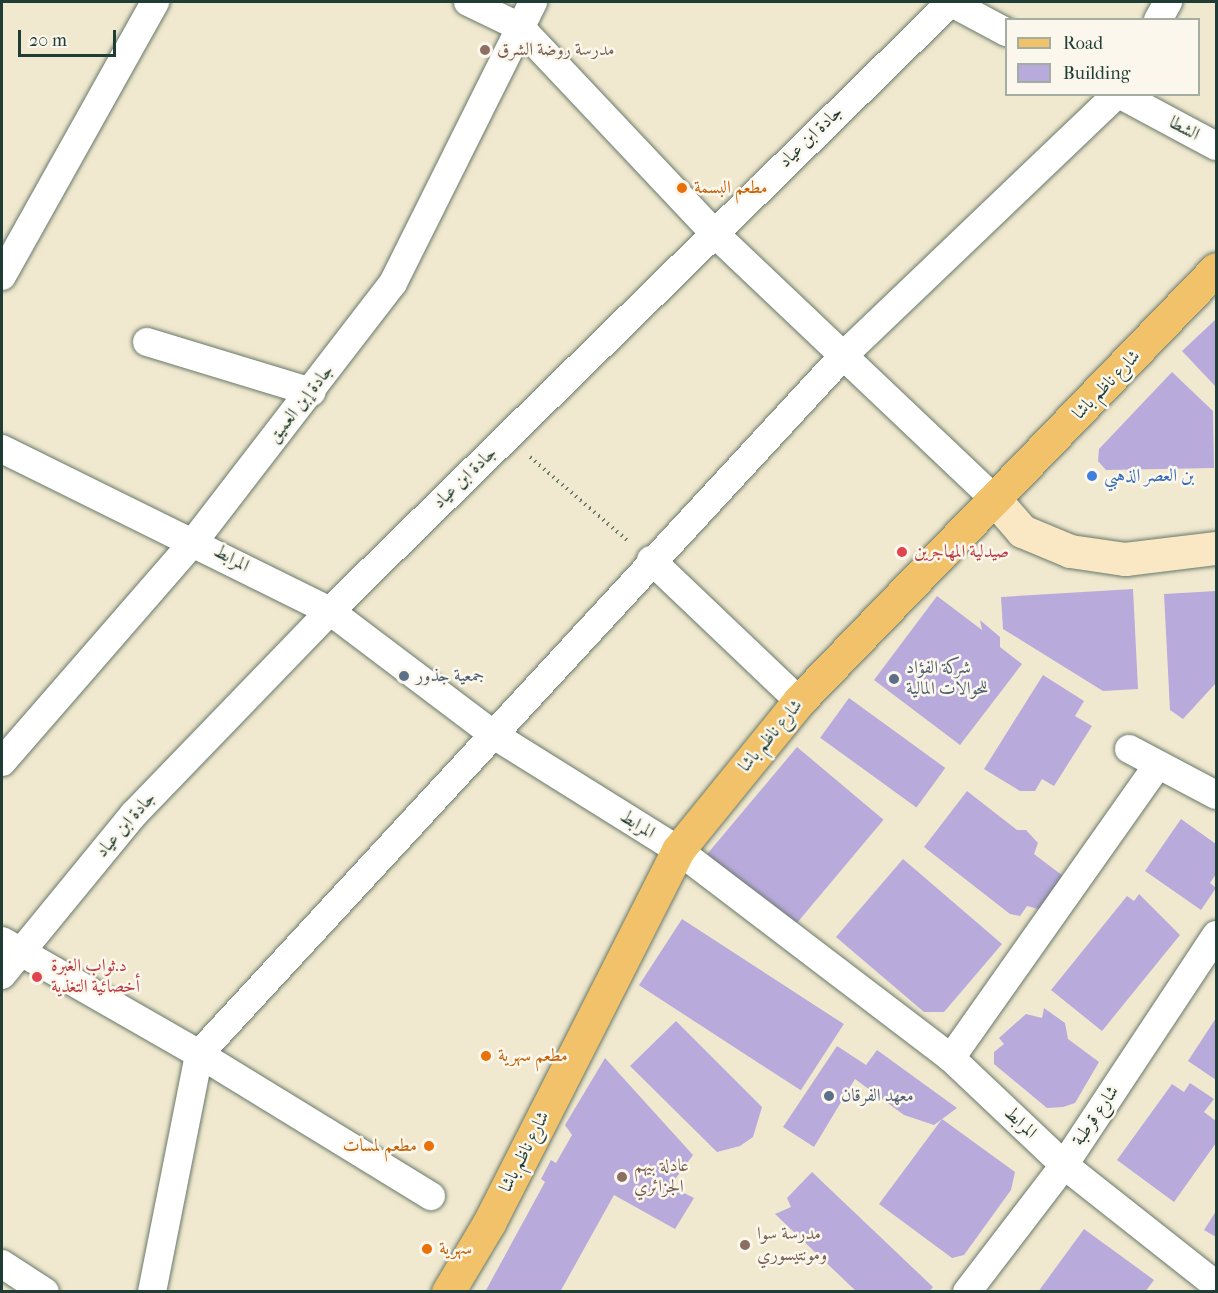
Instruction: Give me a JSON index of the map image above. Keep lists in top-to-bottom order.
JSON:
{
  "streets": {
    "main road": ["شارع ناظم باشا"],
    "street": [
      "الشطا",
      "جادة ابن عياد",
      "جادة إبن العميق",
      "المرابط",
      "شارع قرطبة"
    ]
  },
  "crossings": [
    ["جادة ابن عياد", "المرابط"],
    ["شارع ناظم باشا", "المرابط"],
    ["جادة إبن العميق", "المرابط"],
    ["المرابط", "شارع قرطبة"]
  ],
  "places": [
    "مدرسة روضة الشرق",
    "مطعم البسمة",
    "بن العصر الذهبي",
    "صيدلية المهاجرين",
    "جمعية جذور",
    "شركة الفؤاد للحوالات المالية",
    "د.ثواب الغبرة أخصائية التغذية",
    "مطعم سهرية",
    "معهد الفرقان",
    "مطعم لمسات",
    "عادلة بيهم الجزائري",
    "مدرسة سوا ومونتيسوري",
    "سهرية"
  ],
  "legend": ["Road", "Building"],
  "scale_bar": "20 m"
}
